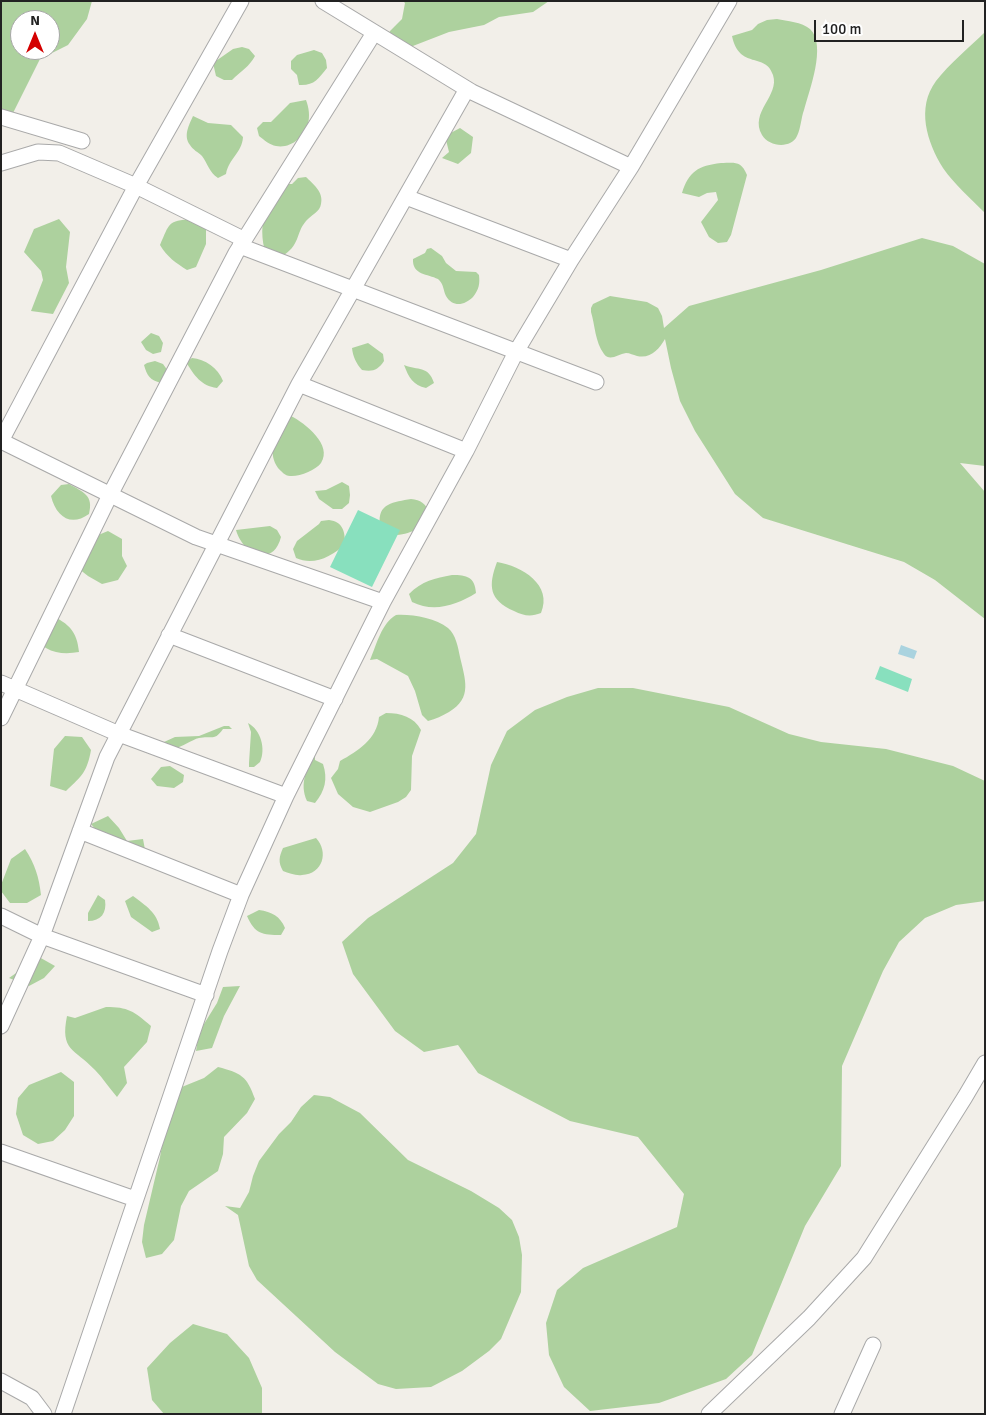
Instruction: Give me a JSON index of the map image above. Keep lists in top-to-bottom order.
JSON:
{
  "scale_bar": "100 m",
  "north": "top"
}
